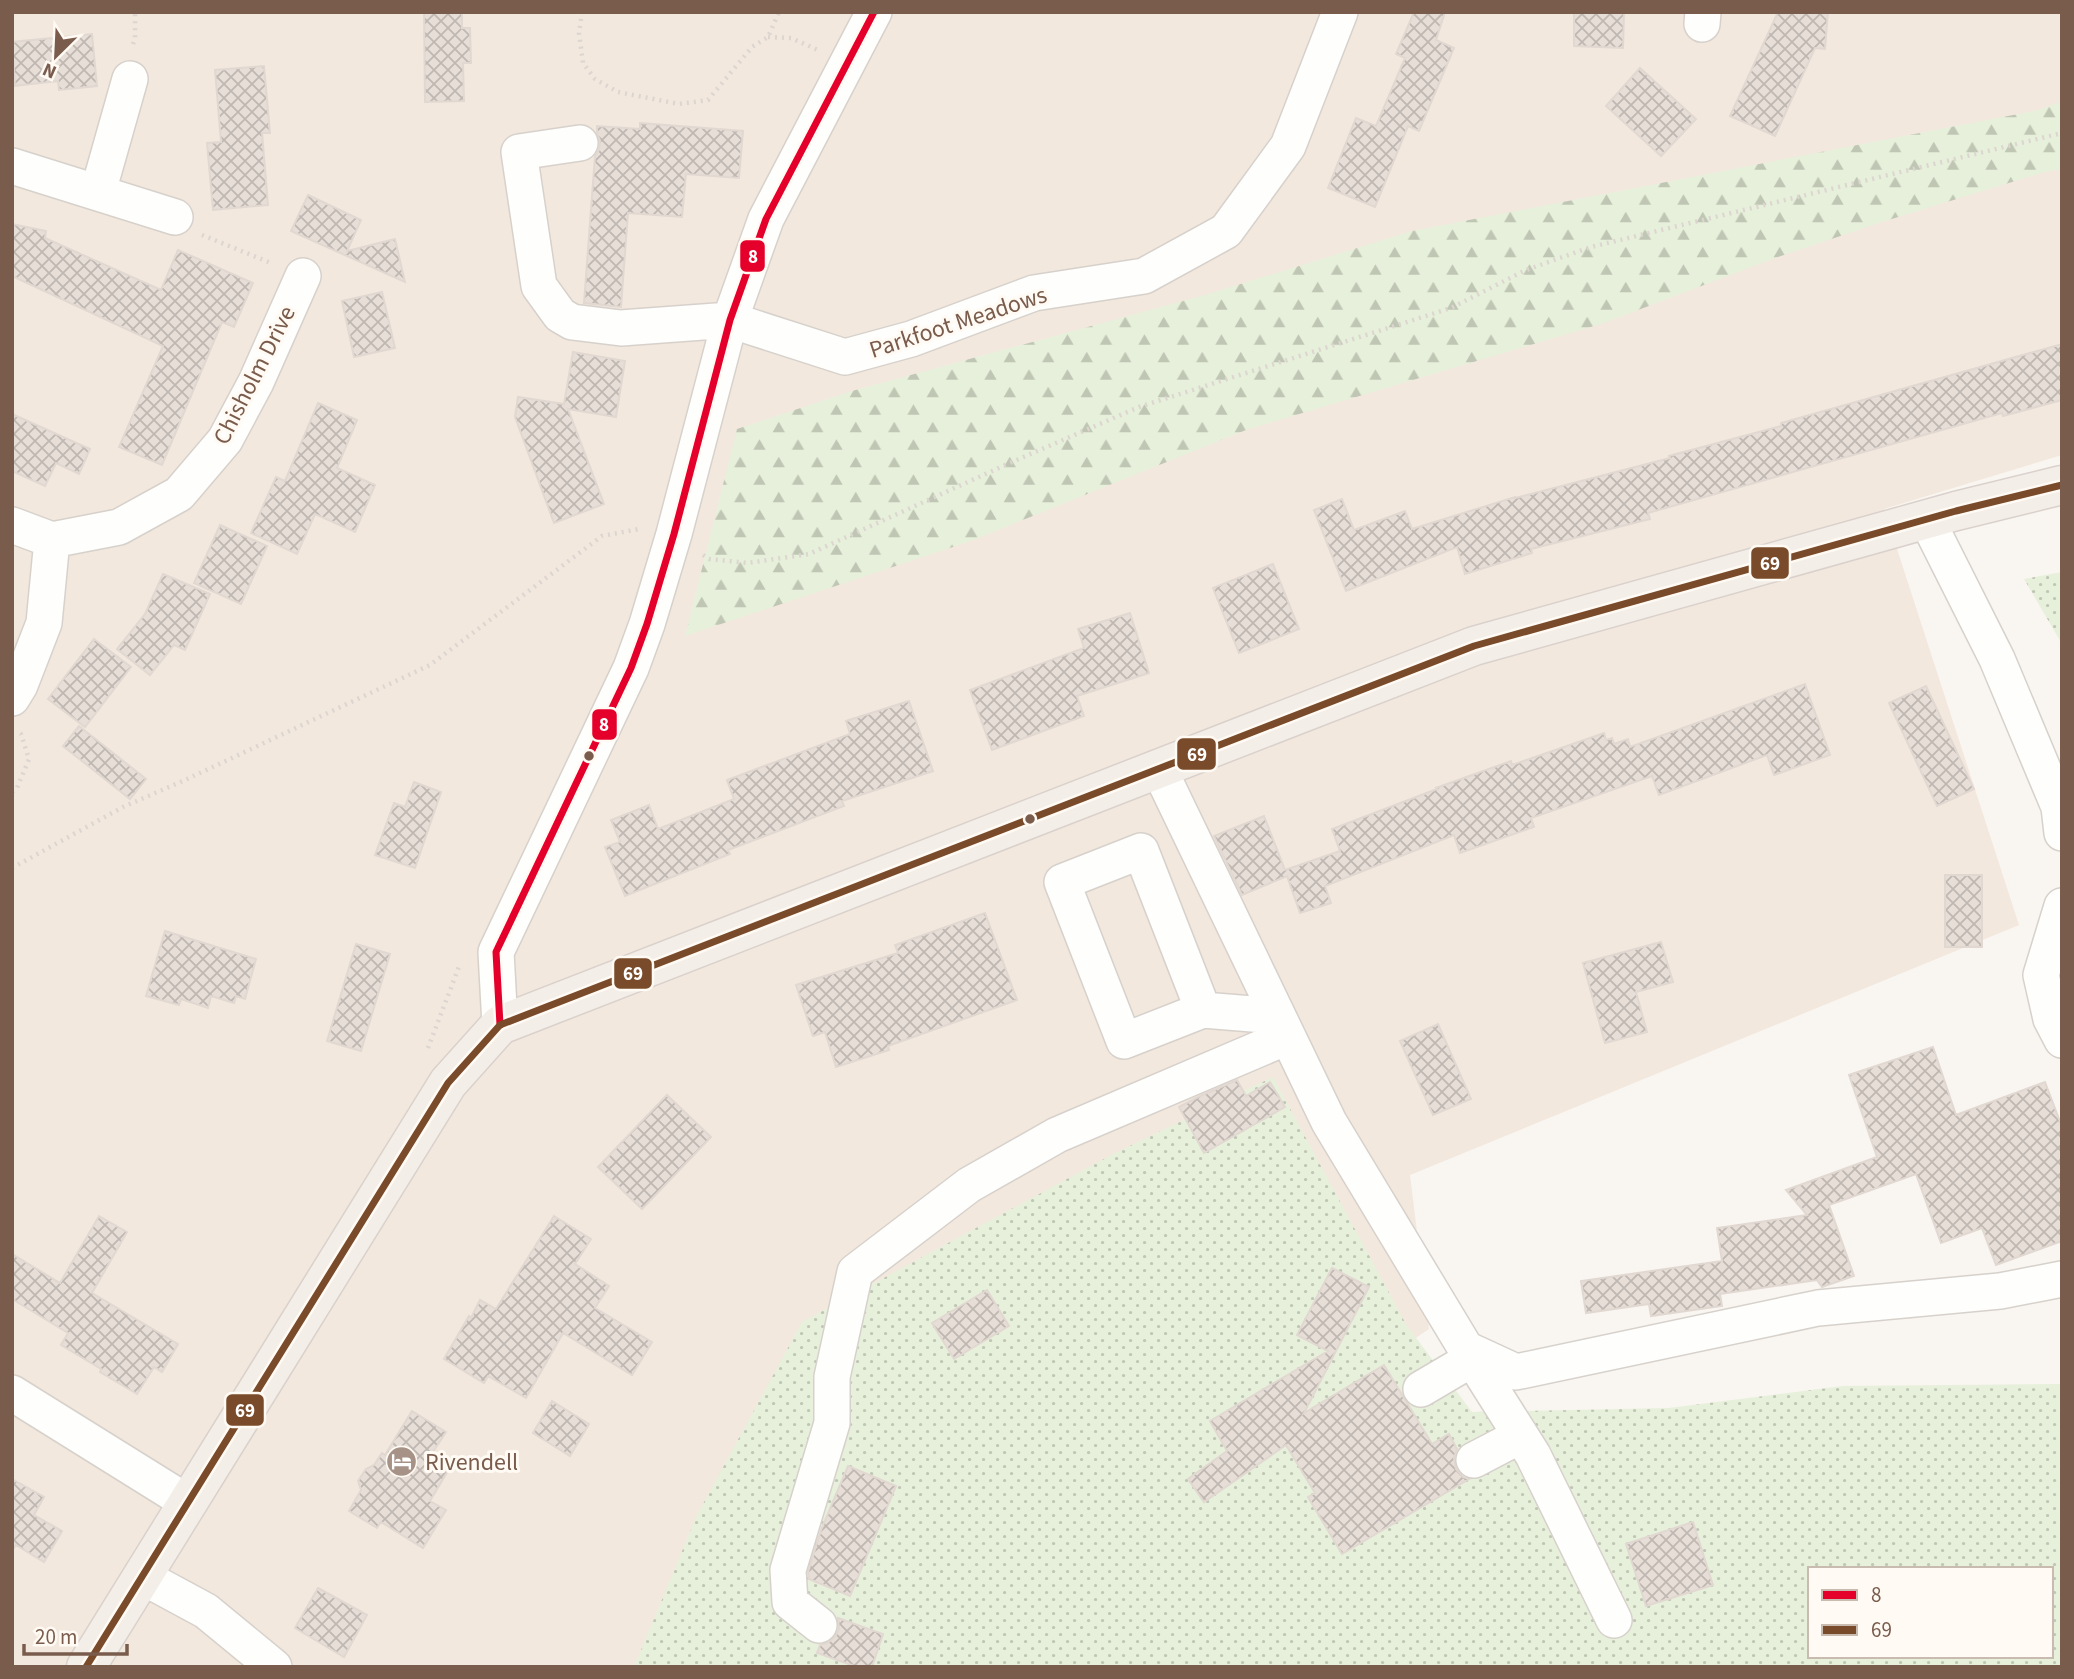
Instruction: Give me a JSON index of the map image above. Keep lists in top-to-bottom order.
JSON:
{
  "streets": {
    "street": ["Parkfoot Meadows", "Chisholm Drive"]
  },
  "places": {
    "hotel": ["Rivendell"]
  },
  "lines": ["transit line 8", "transit line 69"],
  "legend": ["8", "69"],
  "scale_bar": "20 m",
  "north": "bottom left"
}
